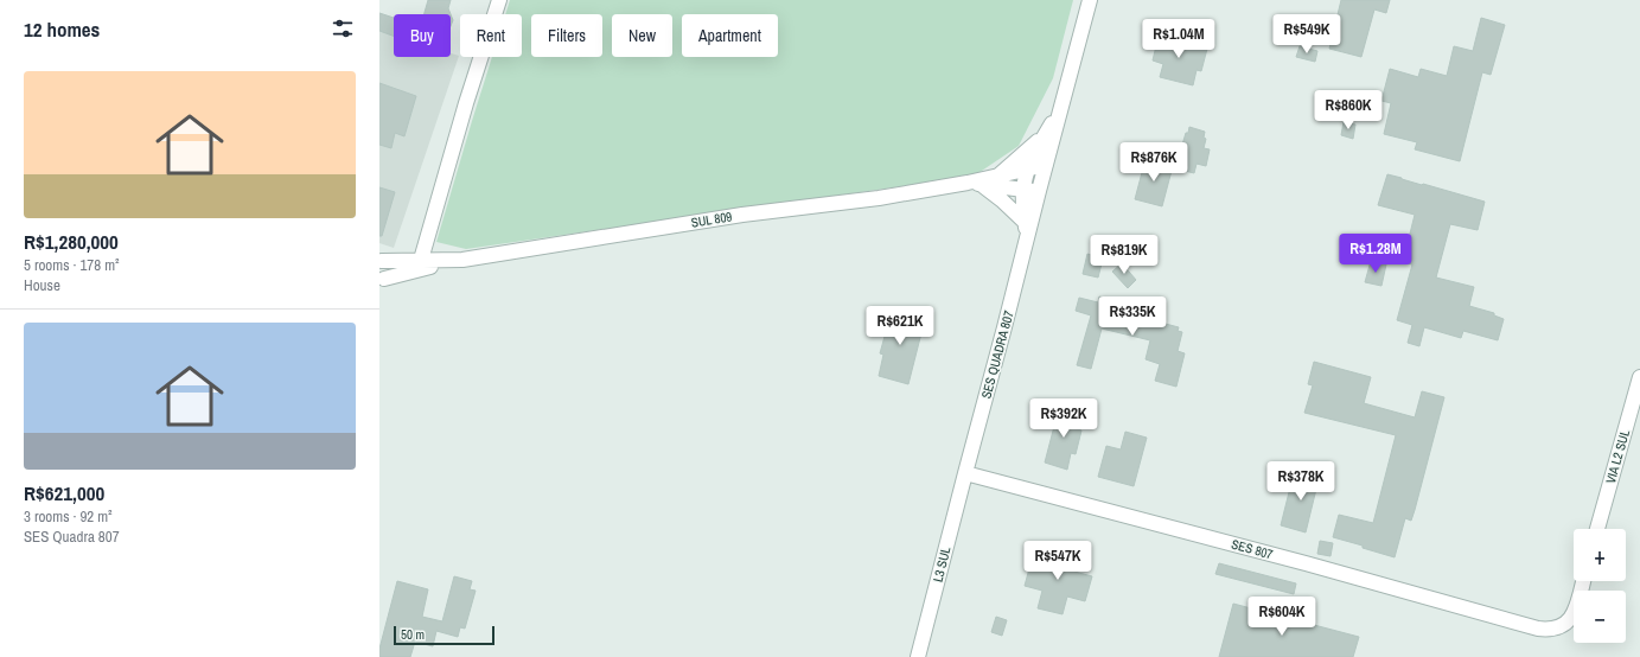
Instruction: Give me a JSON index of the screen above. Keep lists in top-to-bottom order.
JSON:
{
  "streets": {
    "street": [
      "SUL 809",
      "SES QUADRA 807",
      "VIA L2 SUL",
      "SES 807",
      "L3 SUL"
    ]
  },
  "crossings": [
    ["SUL 809", "SES QUADRA 807"],
    ["SES QUADRA 807", "SES 807"],
    ["SES QUADRA 807", "L3 SUL"],
    ["SES 807", "L3 SUL"]
  ],
  "scale_bar": "50 m",
  "page": {
    "heading": "12 homes",
    "price": [
      "R$549K",
      "R$1.04M",
      "R$860K",
      "R$876K",
      "R$1.28M",
      "R$819K",
      "R$335K",
      "R$621K",
      "R$392K",
      "R$378K",
      "R$547K",
      "R$604K"
    ],
    "chip": [
      "Buy",
      "Rent",
      "Filters",
      "New",
      "Apartment"
    ],
    "list": [
      {
        "name": "R$1,280,000",
        "note": "5 rooms · 178 m² · House"
      },
      {
        "name": "R$621,000",
        "note": "3 rooms · 92 m² · SES Quadra 807"
      }
    ],
    "map_buttons": ["+", "−"],
    "scale": "50 m"
  }
}
